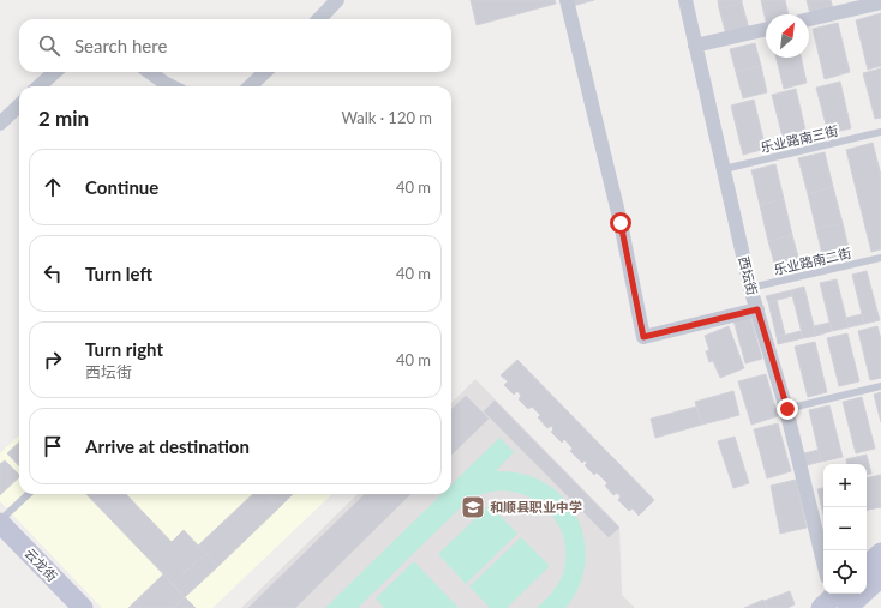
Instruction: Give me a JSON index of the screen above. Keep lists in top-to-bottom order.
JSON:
{
  "streets": {
    "street": ["西坛街", "云龙街"],
    "lane": ["乐业路南三街", "乐业路南二街"]
  },
  "crossings": [
    ["乐业路南三街", "西坛街"],
    ["乐业路南二街", "西坛街"]
  ],
  "places": {
    "school or university": ["和顺县职业中学"]
  },
  "north": "top right",
  "page": {
    "search": "Search here",
    "heading": ["2 min", "Walk · 120 m"],
    "list": [
      ["Continue", "40 m"],
      ["Turn left", "40 m"],
      ["Turn right", "西坛街", "40 m"],
      "Arrive at destination"
    ],
    "map_buttons": ["+", "−"]
  }
}
